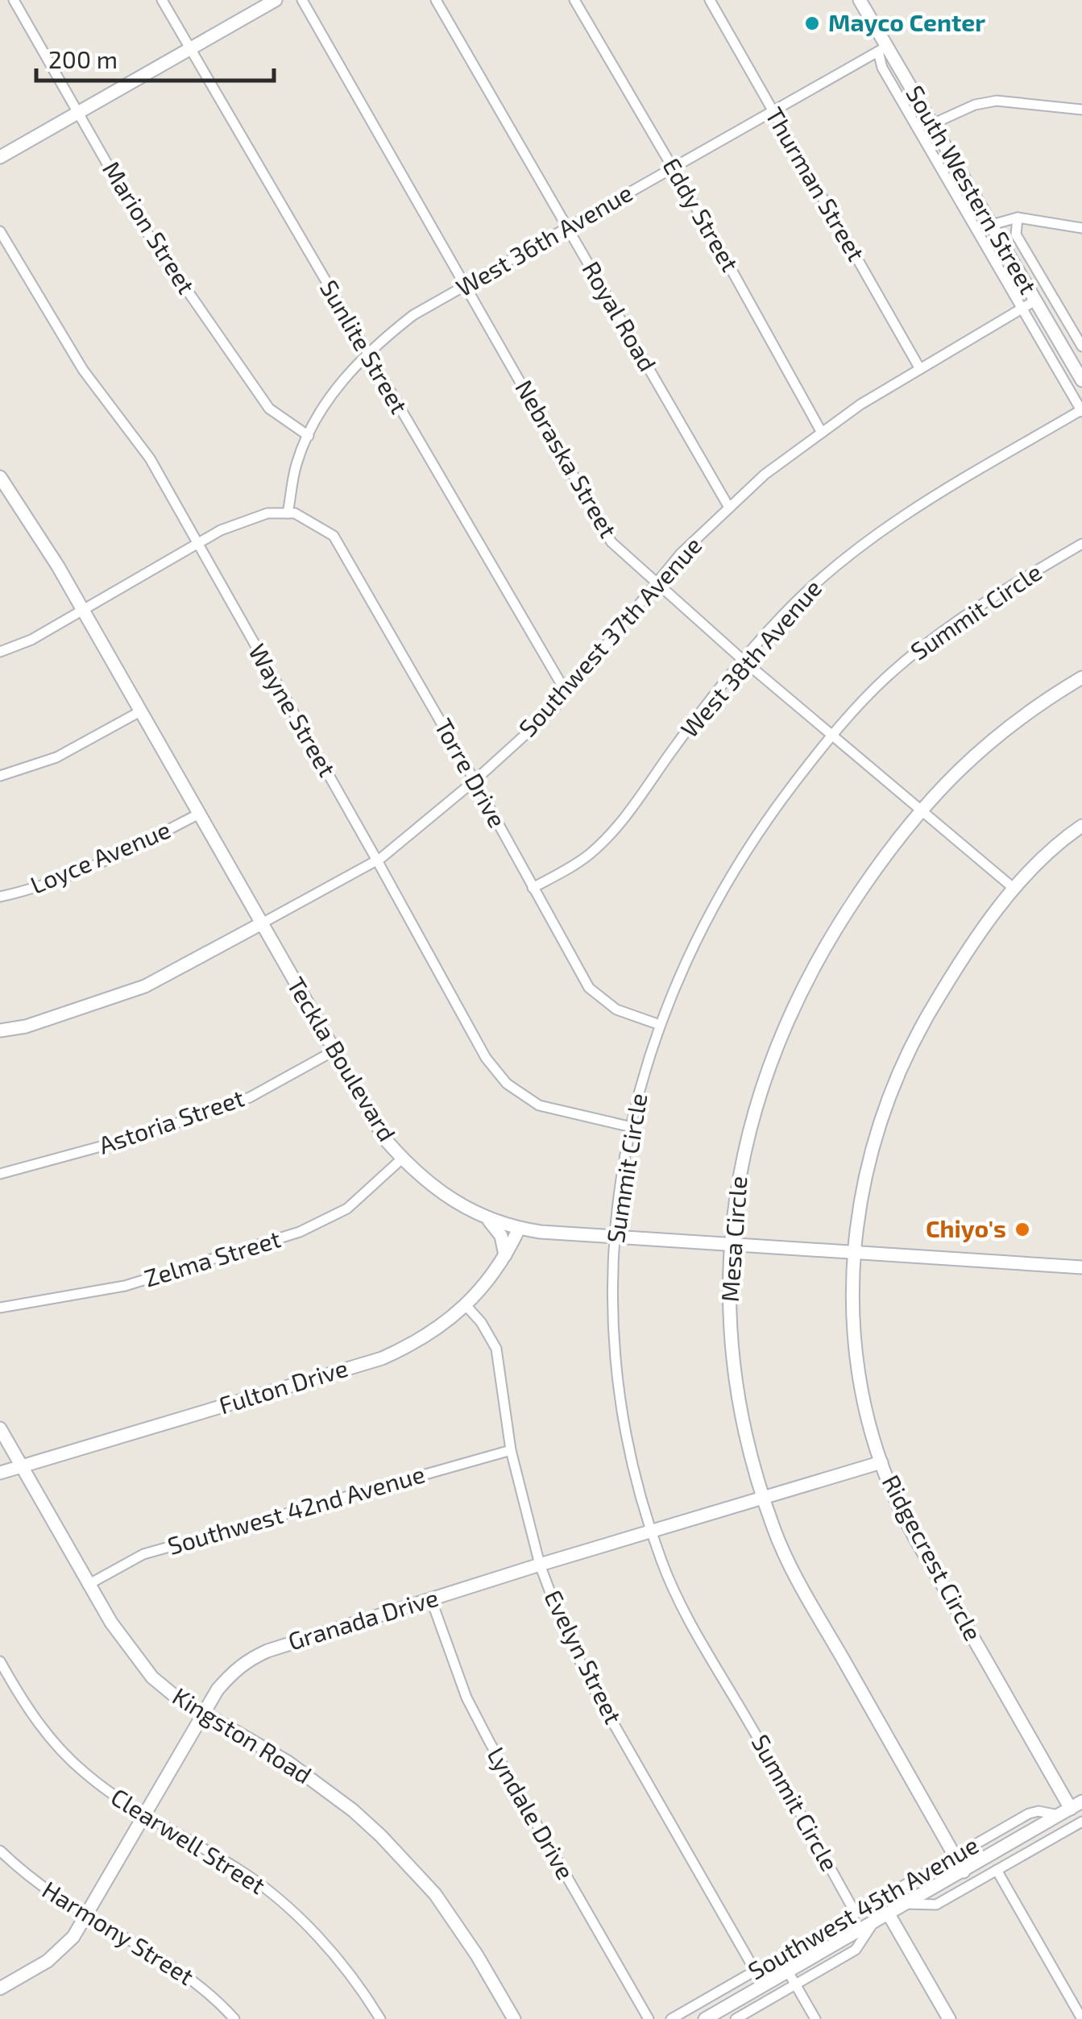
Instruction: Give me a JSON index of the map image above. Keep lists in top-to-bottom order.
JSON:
{
  "streets": {
    "street": [
      "Thurman Street",
      "South Western Street",
      "Eddy Street",
      "Marion Street",
      "West 36th Avenue",
      "Royal Road",
      "Sunlite Street",
      "Nebraska Street",
      "Summit Circle",
      "Southwest 37th Avenue",
      "West 38th Avenue",
      "Wayne Street",
      "Torre Drive",
      "Loyce Avenue",
      "Teckla Boulevard",
      "Astoria Street",
      "Mesa Circle",
      "Zelma Street",
      "Fulton Drive",
      "Southwest 42nd Avenue",
      "Ridgecrest Circle",
      "Granada Drive",
      "Evelyn Street",
      "Kingston Road",
      "Lyndale Drive",
      "Clearwell Street",
      "Southwest 45th Avenue",
      "Harmony Street"
    ]
  },
  "crossings": [
    ["Thurman Street", "West 36th Avenue"],
    ["Thurman Street", "Southwest 37th Avenue"],
    ["South Western Street", "West 36th Avenue"],
    ["South Western Street", "Southwest 37th Avenue"],
    ["Eddy Street", "West 36th Avenue"],
    ["Eddy Street", "Southwest 37th Avenue"],
    ["Marion Street", "West 36th Avenue"],
    ["West 36th Avenue", "Royal Road"],
    ["West 36th Avenue", "Sunlite Street"],
    ["West 36th Avenue", "Nebraska Street"],
    ["West 36th Avenue", "Torre Drive"],
    ["Royal Road", "Southwest 37th Avenue"],
    ["Sunlite Street", "Southwest 37th Avenue"],
    ["Nebraska Street", "Summit Circle"],
    ["Nebraska Street", "Southwest 37th Avenue"],
    ["Nebraska Street", "West 38th Avenue"],
    ["Nebraska Street", "Mesa Circle"],
    ["Nebraska Street", "Ridgecrest Circle"],
    ["Summit Circle", "Wayne Street"],
    ["Summit Circle", "Torre Drive"],
    ["Summit Circle", "Teckla Boulevard"],
    ["Summit Circle", "Granada Drive"],
    ["Summit Circle", "Southwest 45th Avenue"],
    ["Southwest 37th Avenue", "Wayne Street"],
    ["Southwest 37th Avenue", "Torre Drive"],
    ["Southwest 37th Avenue", "Teckla Boulevard"],
    ["West 38th Avenue", "Torre Drive"],
    ["Loyce Avenue", "Teckla Boulevard"],
    ["Teckla Boulevard", "Astoria Street"],
    ["Teckla Boulevard", "Mesa Circle"],
    ["Teckla Boulevard", "Zelma Street"],
    ["Teckla Boulevard", "Fulton Drive"],
    ["Teckla Boulevard", "Ridgecrest Circle"],
    ["Mesa Circle", "Granada Drive"],
    ["Mesa Circle", "Southwest 45th Avenue"],
    ["Fulton Drive", "Evelyn Street"],
    ["Fulton Drive", "Kingston Road"],
    ["Southwest 42nd Avenue", "Evelyn Street"],
    ["Southwest 42nd Avenue", "Kingston Road"],
    ["Ridgecrest Circle", "Granada Drive"],
    ["Ridgecrest Circle", "Southwest 45th Avenue"],
    ["Granada Drive", "Evelyn Street"],
    ["Granada Drive", "Kingston Road"],
    ["Granada Drive", "Lyndale Drive"],
    ["Granada Drive", "Clearwell Street"],
    ["Granada Drive", "Harmony Street"],
    ["Evelyn Street", "Southwest 45th Avenue"]
  ],
  "places": ["Mayco Center", "Chiyo's"],
  "scale_bar": "200 m"
}
